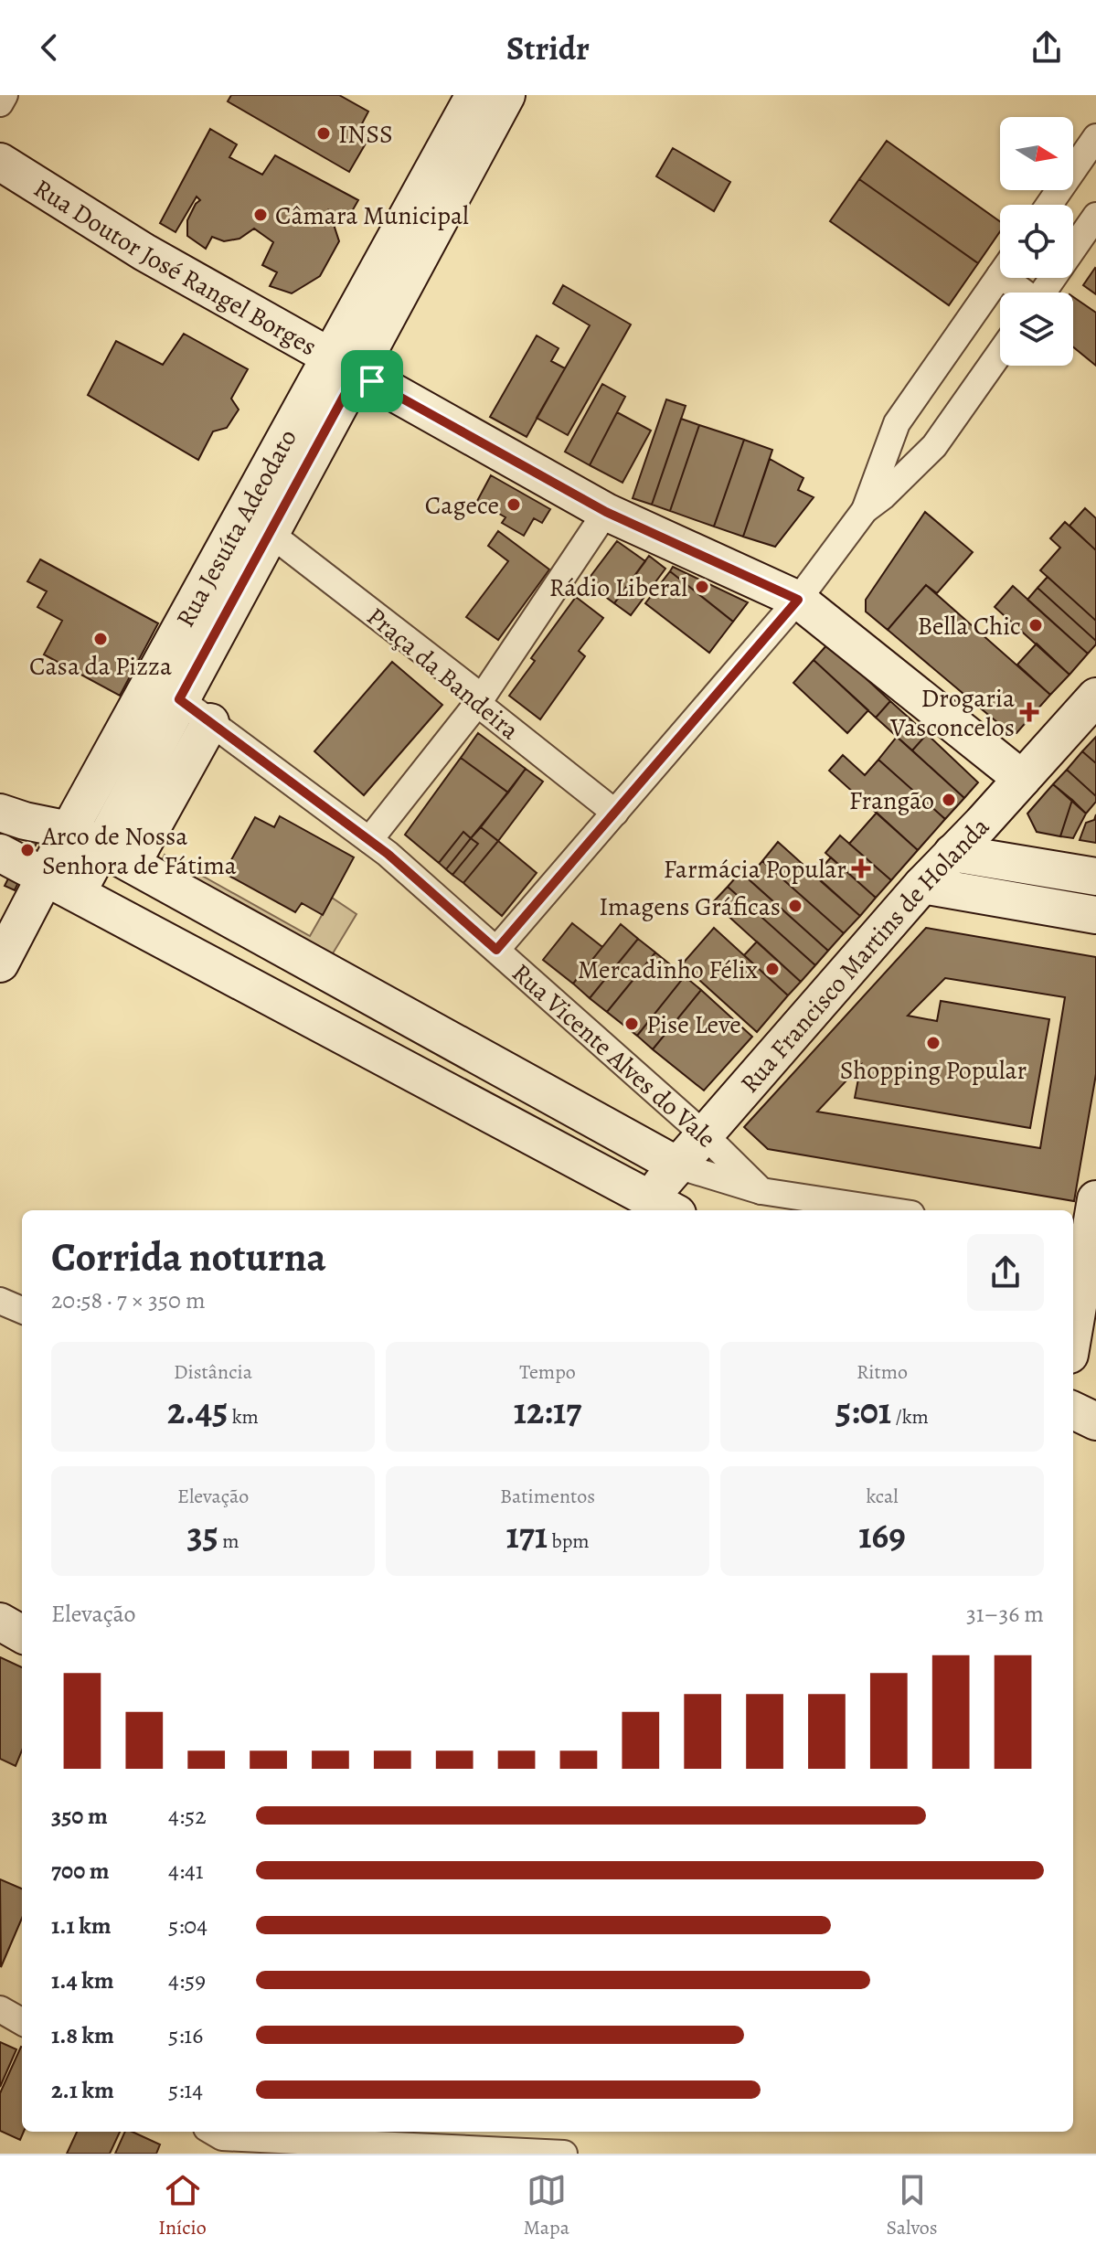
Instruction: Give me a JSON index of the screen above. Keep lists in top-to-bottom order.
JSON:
{
  "streets": {
    "street": [
      "Rua Doutor José Rangel Borges",
      "Rua Jesuíta Adeodato",
      "Praça da Bandeira",
      "Rua Francisco Martins de Holanda",
      "Rua Vicente Alves do Vale"
    ]
  },
  "crossings": [
    ["Rua Doutor José Rangel Borges", "Rua Jesuíta Adeodato"],
    ["Rua Doutor José Rangel Borges", "Rua Francisco Martins de Holanda"],
    ["Rua Jesuíta Adeodato", "Praça da Bandeira"],
    ["Rua Jesuíta Adeodato", "Rua Vicente Alves do Vale"],
    ["Rua Francisco Martins de Holanda", "Rua Vicente Alves do Vale"]
  ],
  "places": {
    "other": [
      "INSS",
      "Câmara Municipal",
      "Cagece",
      "Rádio Liberal",
      "Bella Chic",
      "Casa da Pizza",
      "Frangão",
      "Arco de Nossa Senhora de Fátima",
      "Imagens Gráficas",
      "Mercadinho Félix",
      "Pise Leve",
      "Shopping Popular"
    ],
    "health": ["Drogaria Vasconcelos", "Farmácia Popular"]
  },
  "north": "right",
  "page": {
    "header": "Stridr",
    "heading": ["Corrida noturna", "20:58 · 7 × 350 m"],
    "stats": [
      ["Distância", "2.45 km"],
      ["Tempo", "12:17"],
      ["Ritmo", "5:01 /km"],
      ["Elevação", "35 m"],
      ["Batimentos", "171 bpm"],
      ["kcal", "169"]
    ],
    "chart": ["Elevação", "31–36 m"],
    "list": [
      {
        "name": "350 m",
        "note": "4:52"
      },
      {
        "name": "700 m",
        "note": "4:41"
      },
      {
        "name": "1.1 km",
        "note": "5:04"
      },
      {
        "name": "1.4 km",
        "note": "4:59"
      },
      {
        "name": "1.8 km",
        "note": "5:16"
      },
      {
        "name": "2.1 km",
        "note": "5:14"
      }
    ],
    "tabs": ["Início", "Mapa", "Salvos"]
  }
}
